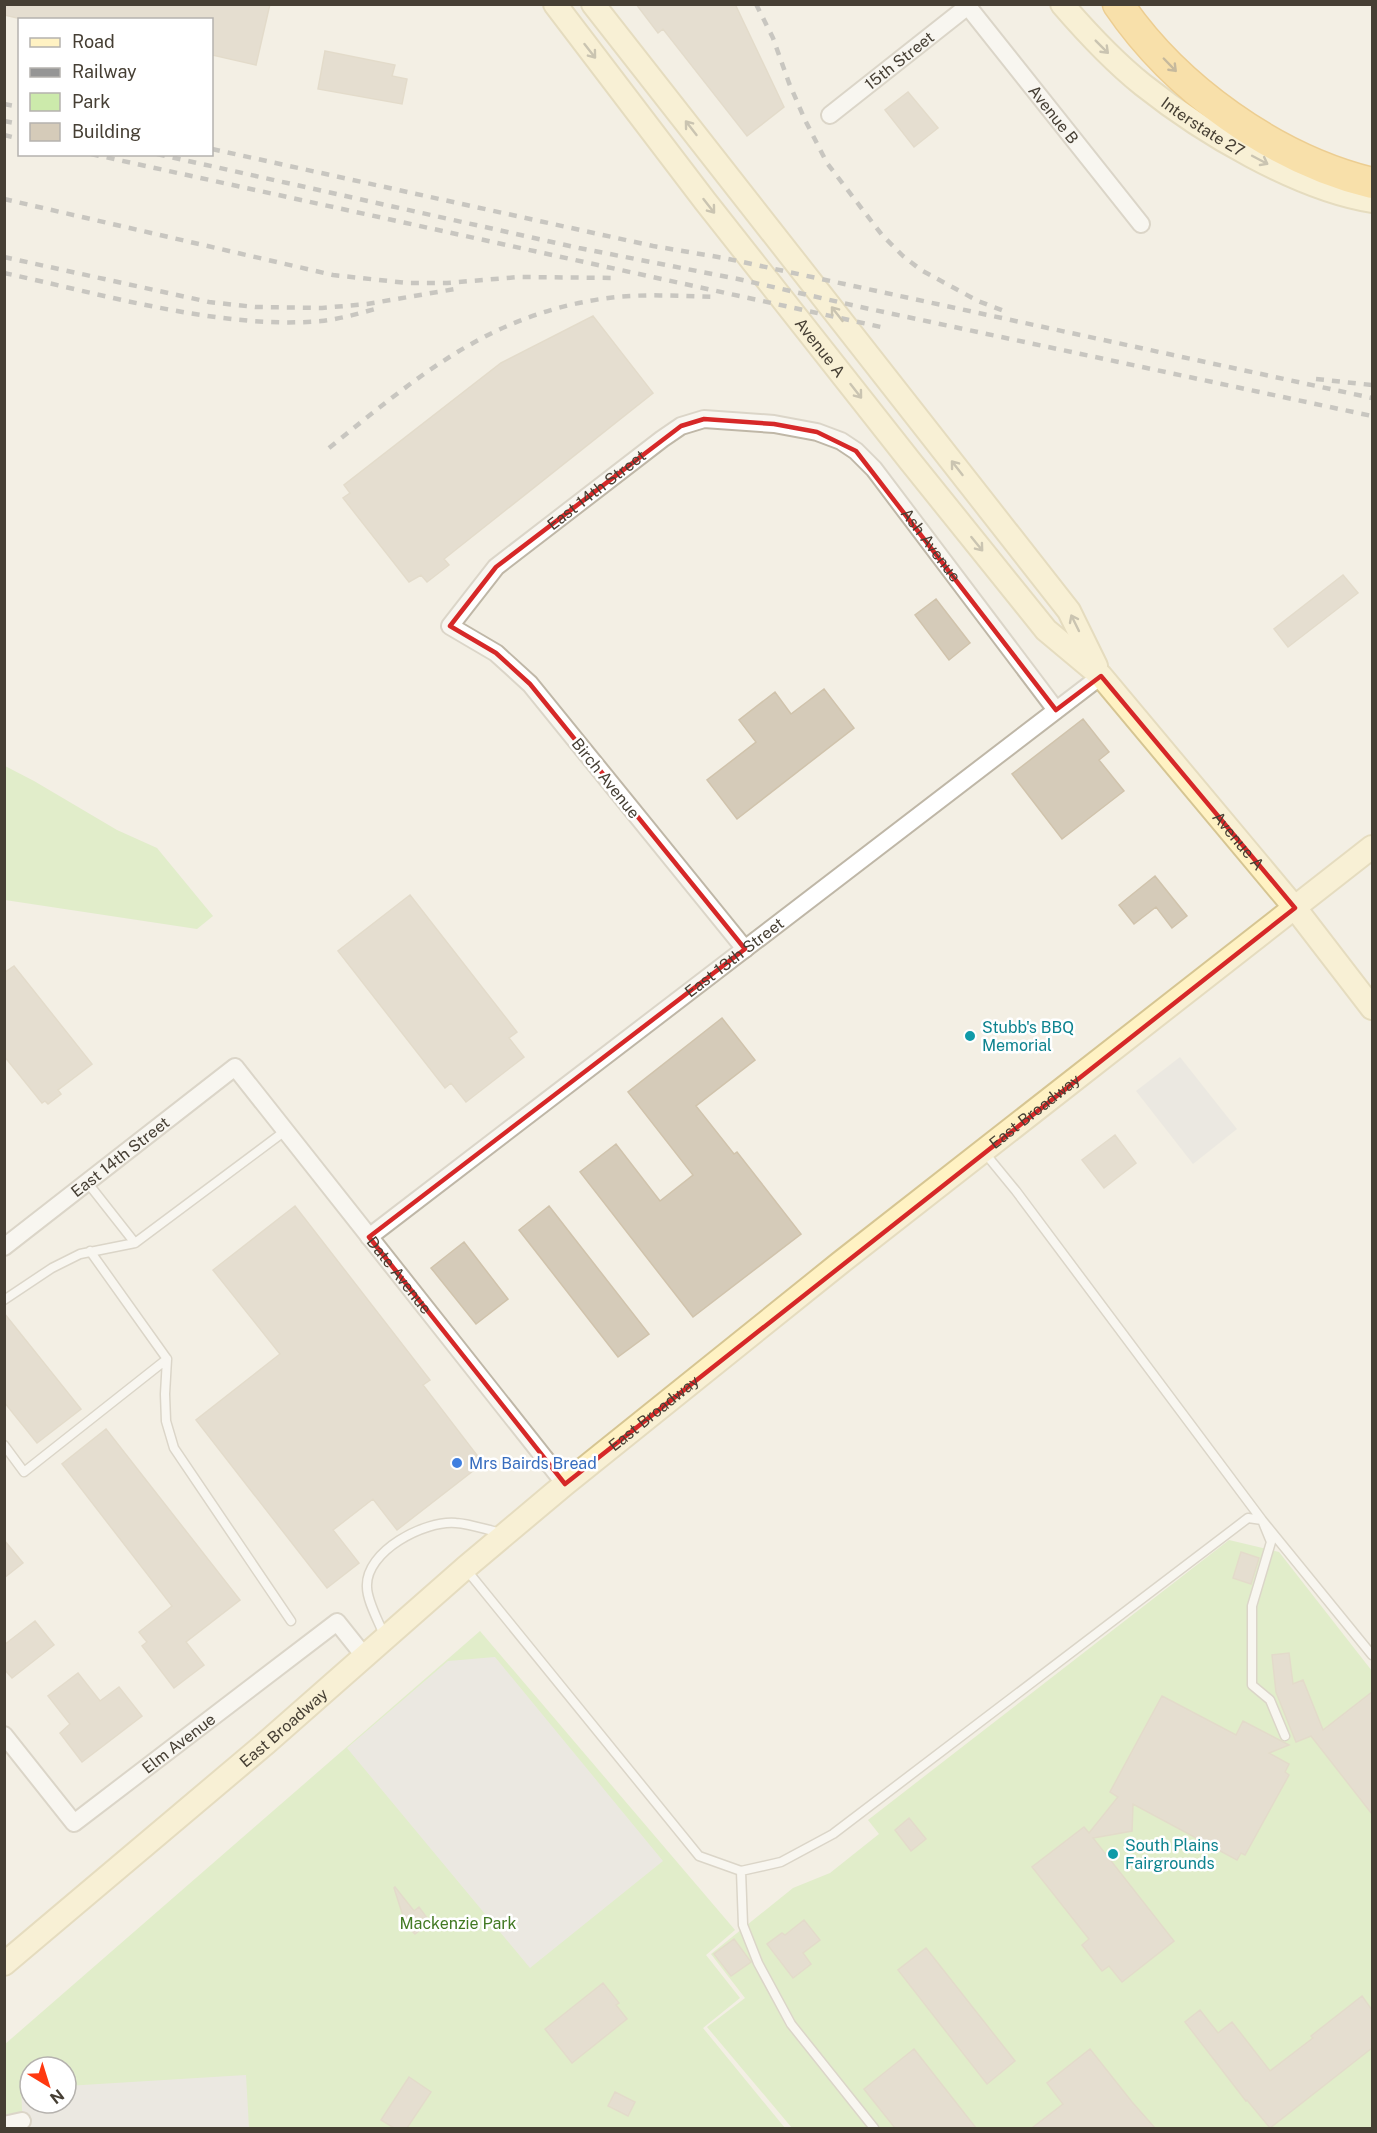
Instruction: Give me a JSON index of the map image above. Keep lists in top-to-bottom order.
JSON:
{
  "streets": {
    "main road": ["Interstate 27", "Avenue A", "East Broadway"],
    "street": [
      "15th Street",
      "Avenue B",
      "East 14th Street",
      "Ash Avenue",
      "Birch Avenue",
      "East 13th Street",
      "Date Avenue",
      "Elm Avenue"
    ]
  },
  "crossings": [
    ["15th Street", "Avenue B"],
    ["Avenue A", "East 13th Street"],
    ["Avenue A", "East Broadway"],
    ["East 14th Street", "Ash Avenue"],
    ["East 14th Street", "Birch Avenue"],
    ["East 14th Street", "Date Avenue"],
    ["Ash Avenue", "East 13th Street"],
    ["Birch Avenue", "East 13th Street"],
    ["East 13th Street", "Date Avenue"],
    ["East Broadway", "Date Avenue"],
    ["East Broadway", "Elm Avenue"]
  ],
  "one_way": ["Interstate 27"],
  "parks": ["Mackenzie Park"],
  "places": ["Stubb's BBQ Memorial", "Mrs Bairds Bread", "South Plains Fairgrounds"],
  "legend": [
    "Road",
    "Railway",
    "Park",
    "Building"
  ],
  "north": "bottom right"
}
